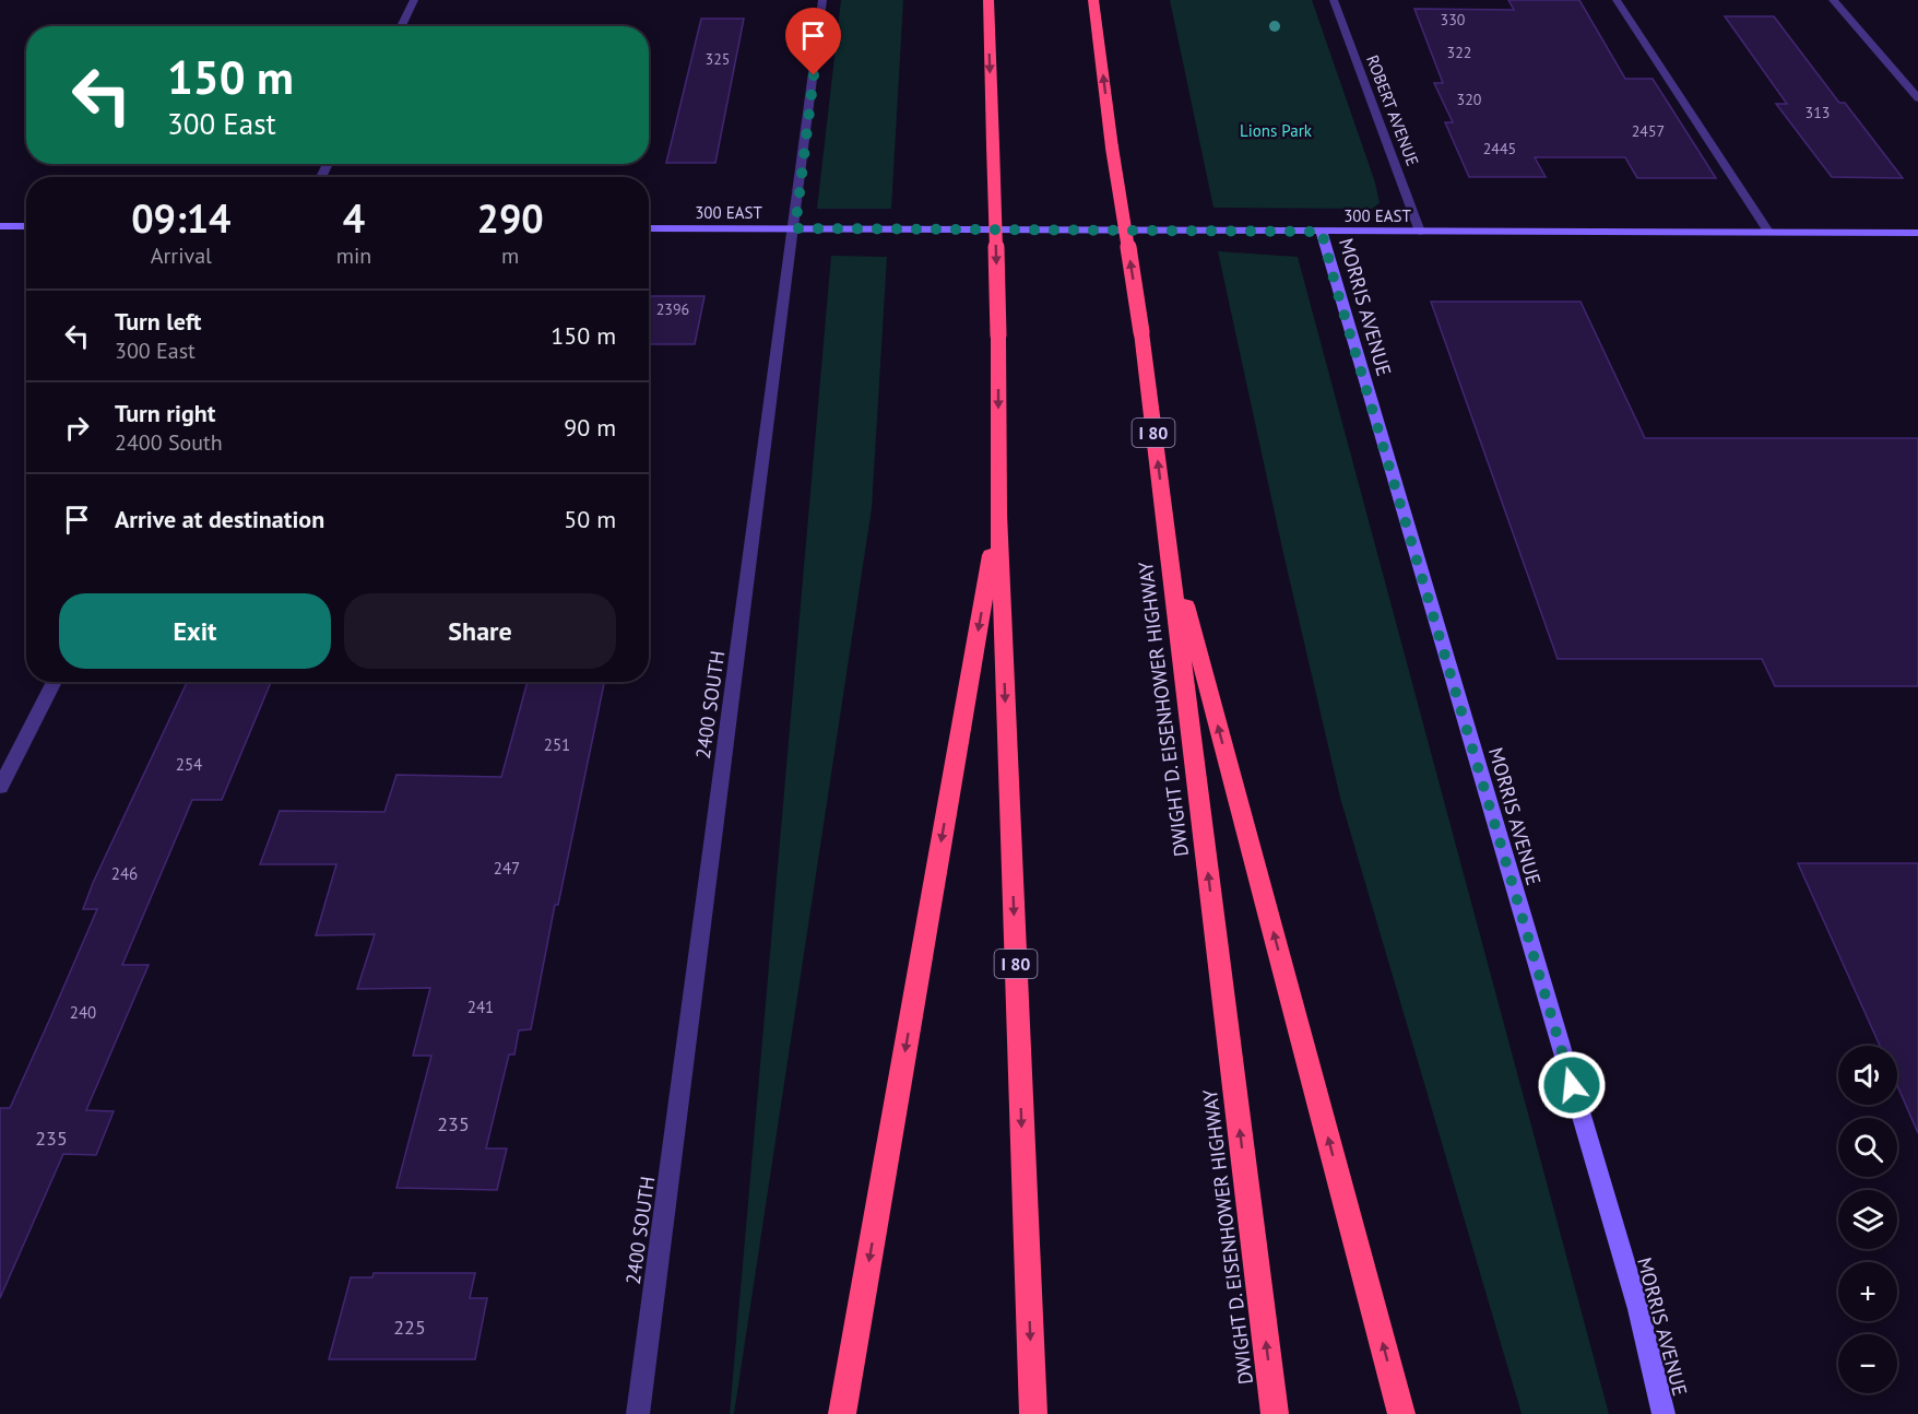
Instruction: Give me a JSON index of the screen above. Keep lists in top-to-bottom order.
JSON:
{
  "streets": {
    "highway": ["I 80", "DWIGHT D. EISENHOWER HIGHWAY"],
    "street": [
      "ROBERT AVENUE",
      "300 EAST",
      "MORRIS AVENUE",
      "2400 SOUTH"
    ]
  },
  "crossings": [
    ["ROBERT AVENUE", "300 EAST"],
    ["300 EAST", "MORRIS AVENUE"],
    ["300 EAST", "2400 SOUTH"]
  ],
  "parks": ["Lions Park"],
  "house_numbers": [
    "330",
    "322",
    "325",
    "320",
    "313",
    "2457",
    "2445",
    "2396",
    "251",
    "254",
    "247",
    "246",
    "241",
    "240",
    "235",
    "235",
    "225"
  ],
  "page": {
    "turn": ["150 m", "300 East"],
    "eta": [
      "09:14",
      "Arrival",
      "4",
      "min",
      "290",
      "m"
    ],
    "list": [
      {
        "name": "Turn left",
        "note": "300 East",
        "value": "150 m"
      },
      {
        "name": "Turn right",
        "note": "2400 South",
        "value": "90 m"
      },
      {
        "name": "Arrive at destination",
        "value": "50 m"
      }
    ],
    "buttons": ["Exit", "Share"],
    "map_buttons": ["+", "−"]
  }
}
